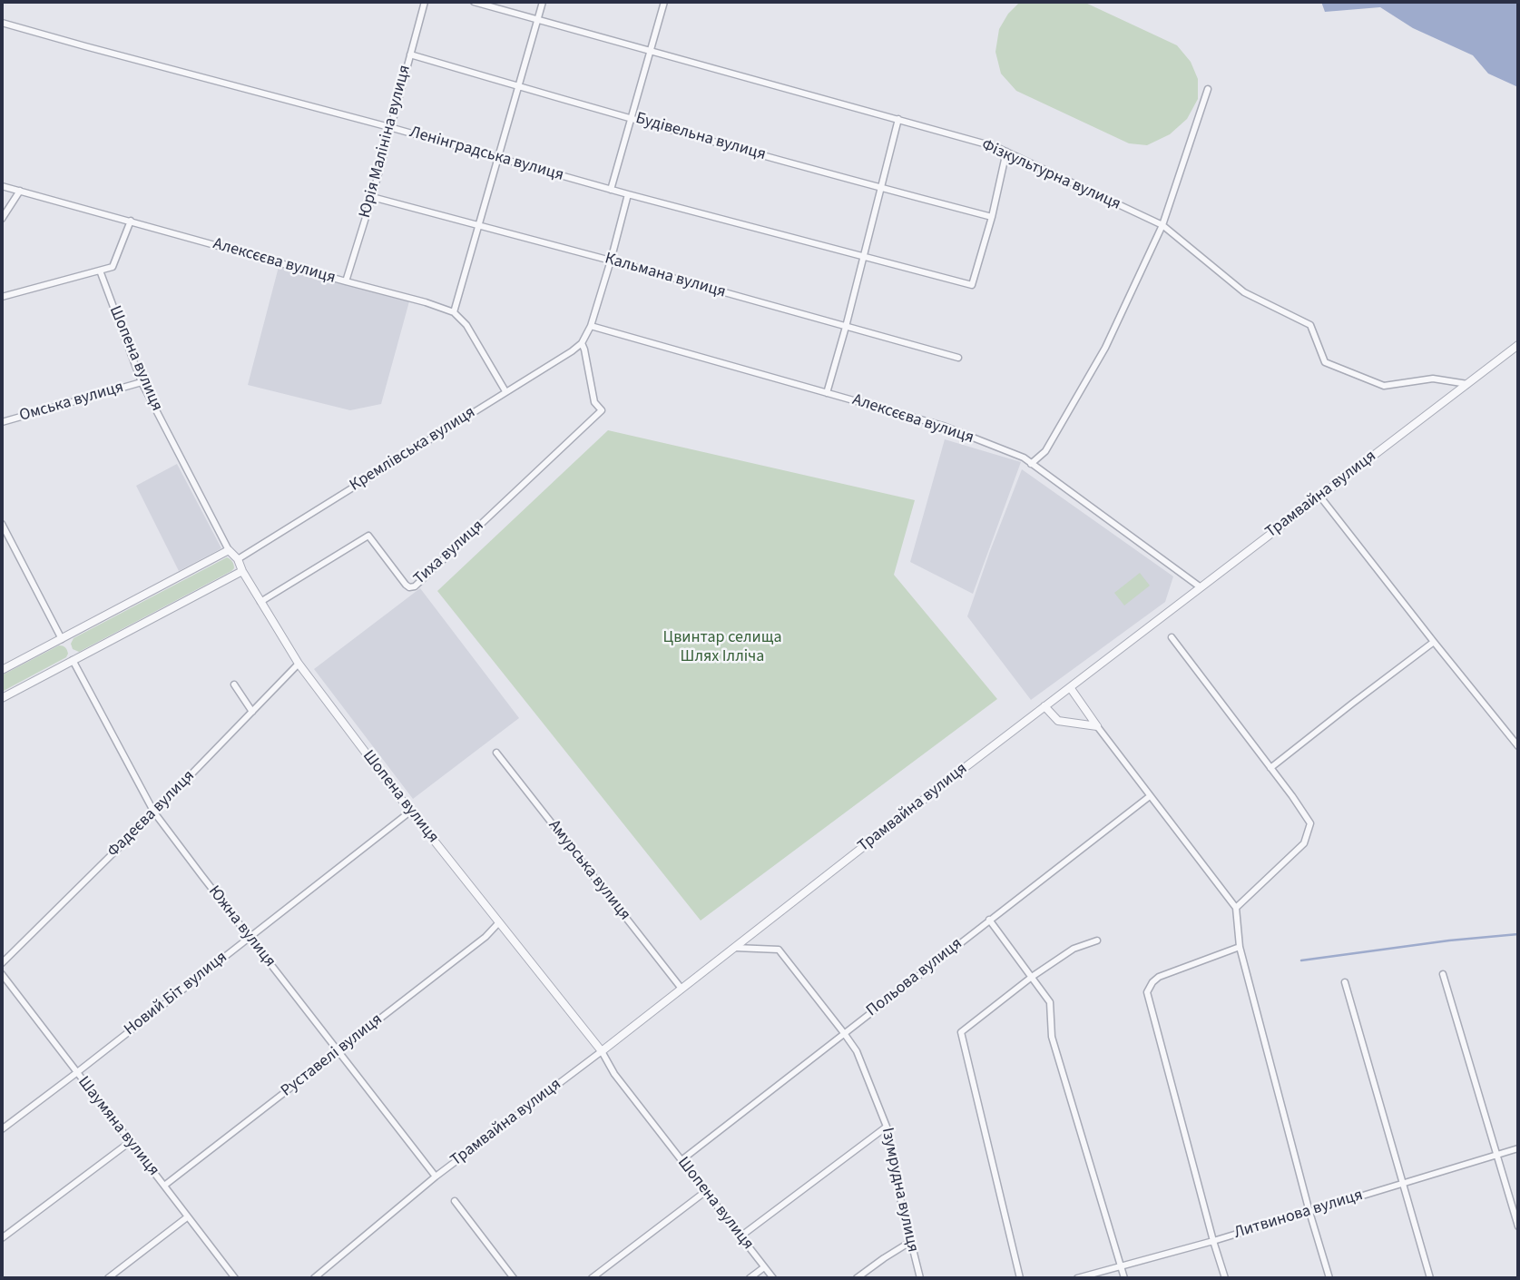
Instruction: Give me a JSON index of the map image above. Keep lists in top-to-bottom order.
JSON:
{
  "streets": {
    "street": [
      "Будівельна вулиця",
      "Юрія Малініна вулиця",
      "Ленінградська вулиця",
      "Фiзкультурна вулиця",
      "Алексєєва вулиця",
      "Кальмана вулиця",
      "Шопена вулиця",
      "Омська вулиця",
      "Кремлівська вулиця",
      "Трамвайна вулиця",
      "Тиха вулиця",
      "Фадеєва вулиця",
      "Амурська вулиця",
      "Южна вулиця",
      "Польова вулиця",
      "Новий Біт вулиця",
      "Руставелі вулиця",
      "Шаумяна вулиця",
      "Ізумрудна вулиця",
      "Литвинова вулиця"
    ]
  },
  "crossings": [
    ["Будівельна вулиця", "Юрія Малініна вулиця"],
    ["Будівельна вулиця", "Ленінградська вулиця"],
    ["Юрія Малініна вулиця", "Ленінградська вулиця"],
    ["Юрія Малініна вулиця", "Алексєєва вулиця"],
    ["Юрія Малініна вулиця", "Кальмана вулиця"],
    ["Фiзкультурна вулиця", "Трамвайна вулиця"],
    ["Алексєєва вулиця", "Трамвайна вулиця"],
    ["Шопена вулиця", "Омська вулиця"],
    ["Шопена вулиця", "Кремлівська вулиця"],
    ["Шопена вулиця", "Трамвайна вулиця"],
    ["Шопена вулиця", "Тиха вулиця"],
    ["Шопена вулиця", "Фадеєва вулиця"],
    ["Шопена вулиця", "Польова вулиця"],
    ["Шопена вулиця", "Новий Біт вулиця"],
    ["Шопена вулиця", "Руставелі вулиця"],
    ["Кремлівська вулиця", "Тиха вулиця"],
    ["Трамвайна вулиця", "Амурська вулиця"],
    ["Трамвайна вулиця", "Южна вулиця"],
    ["Трамвайна вулиця", "Ізумрудна вулиця"],
    ["Фадеєва вулиця", "Южна вулиця"],
    ["Южна вулиця", "Новий Біт вулиця"],
    ["Южна вулиця", "Руставелі вулиця"],
    ["Польова вулиця", "Ізумрудна вулиця"],
    ["Новий Біт вулиця", "Шаумяна вулиця"],
    ["Руставелі вулиця", "Шаумяна вулиця"]
  ],
  "parks": ["Цвинтар селища Шлях Ілліча"]
}
